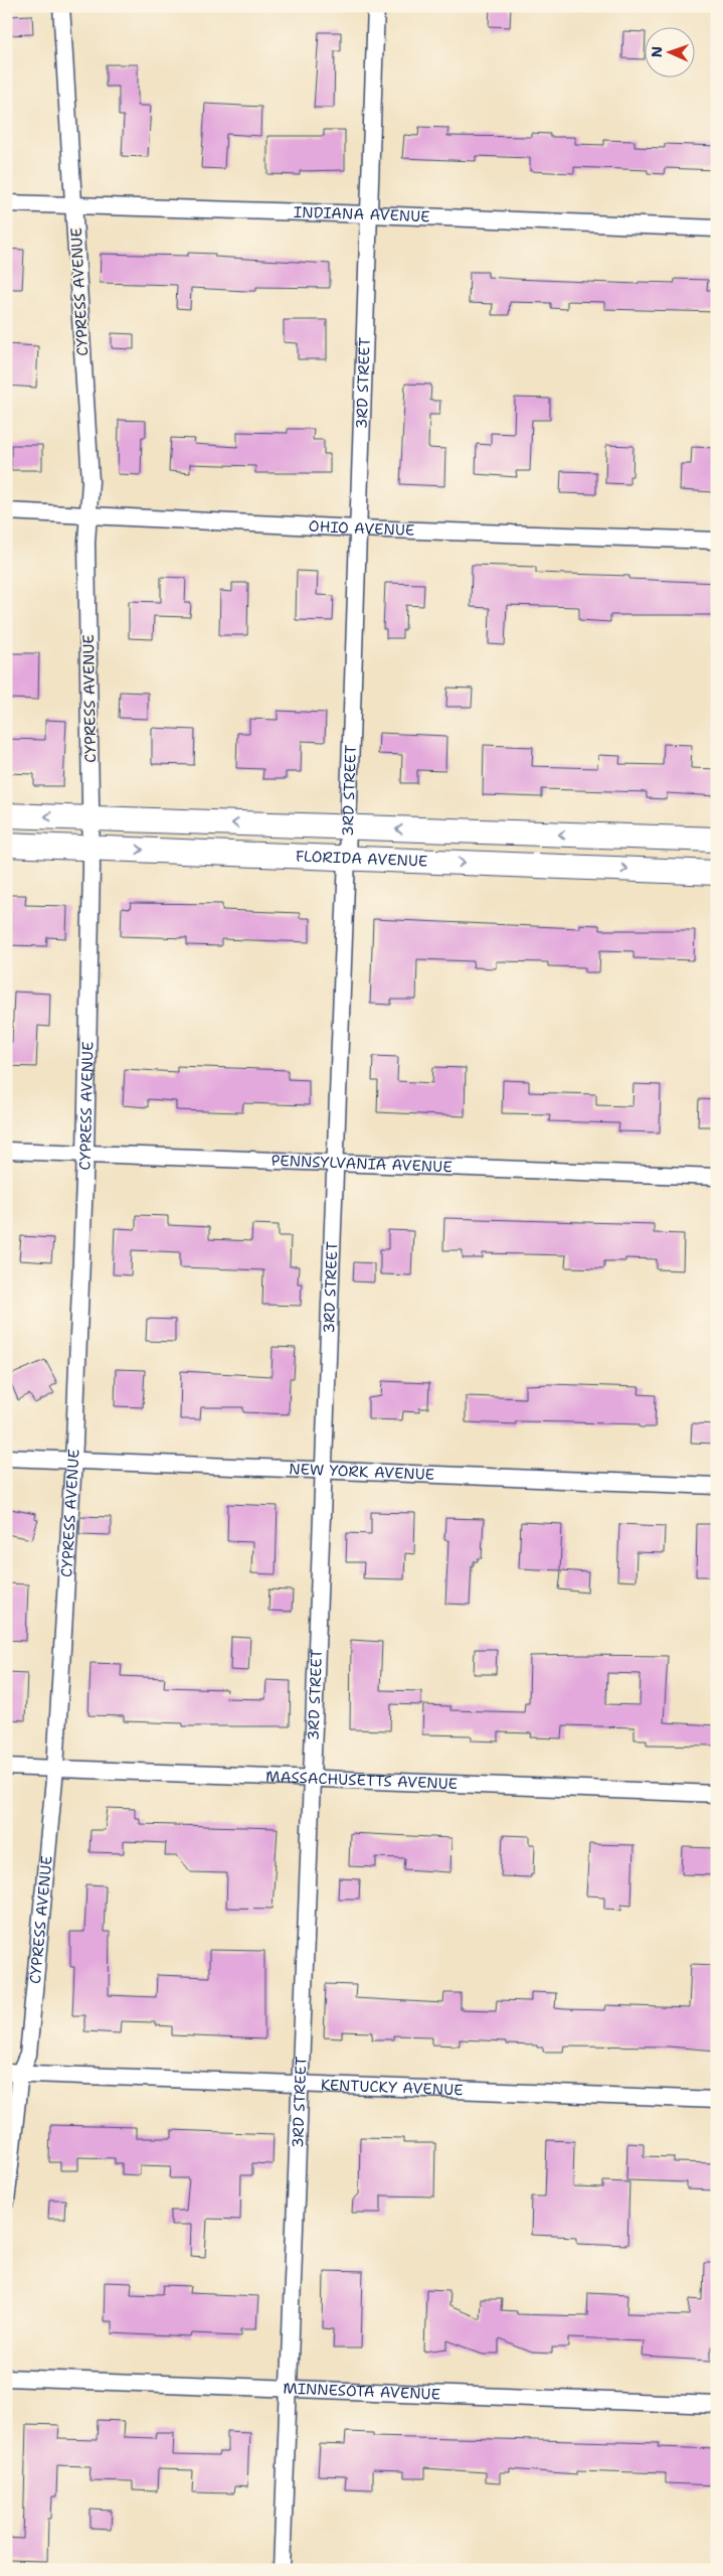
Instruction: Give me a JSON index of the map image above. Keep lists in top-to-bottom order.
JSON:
{
  "streets": {
    "main road": ["FLORIDA AVENUE"],
    "street": [
      "INDIANA AVENUE",
      "CYPRESS AVENUE",
      "3RD STREET",
      "OHIO AVENUE",
      "PENNSYLVANIA AVENUE",
      "NEW YORK AVENUE",
      "MASSACHUSETTS AVENUE",
      "KENTUCKY AVENUE",
      "MINNESOTA AVENUE"
    ]
  },
  "crossings": [
    ["INDIANA AVENUE", "CYPRESS AVENUE"],
    ["INDIANA AVENUE", "3RD STREET"],
    ["CYPRESS AVENUE", "OHIO AVENUE"],
    ["CYPRESS AVENUE", "FLORIDA AVENUE"],
    ["CYPRESS AVENUE", "PENNSYLVANIA AVENUE"],
    ["CYPRESS AVENUE", "NEW YORK AVENUE"],
    ["CYPRESS AVENUE", "MASSACHUSETTS AVENUE"],
    ["CYPRESS AVENUE", "KENTUCKY AVENUE"],
    ["3RD STREET", "OHIO AVENUE"],
    ["3RD STREET", "FLORIDA AVENUE"],
    ["3RD STREET", "PENNSYLVANIA AVENUE"],
    ["3RD STREET", "NEW YORK AVENUE"],
    ["3RD STREET", "MASSACHUSETTS AVENUE"],
    ["3RD STREET", "KENTUCKY AVENUE"],
    ["3RD STREET", "MINNESOTA AVENUE"]
  ],
  "north": "left"
}
